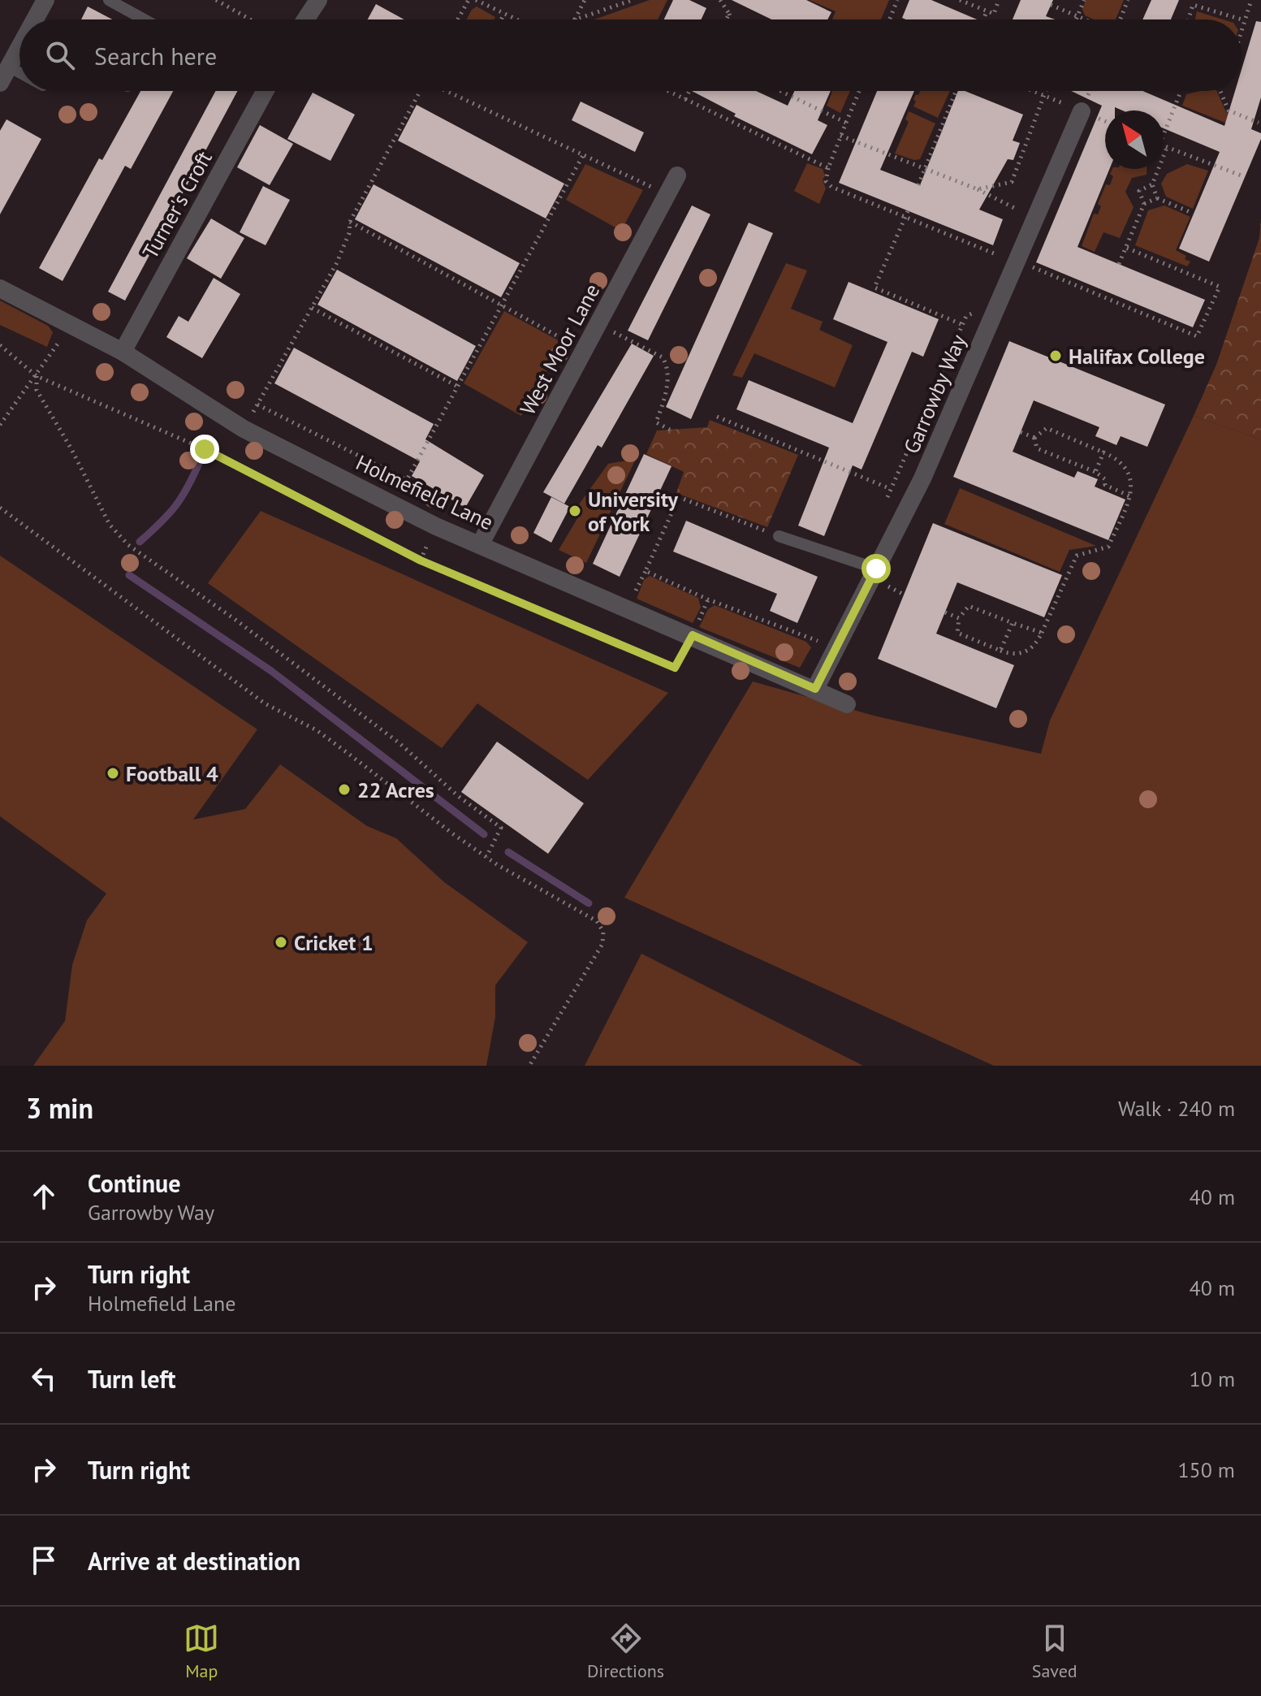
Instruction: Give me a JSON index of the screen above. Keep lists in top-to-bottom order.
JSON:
{
  "streets": {
    "street": [
      "Turner's Croft",
      "West Moor Lane",
      "Garrowby Way",
      "Holmefield Lane"
    ]
  },
  "crossings": [
    ["Turner's Croft", "Holmefield Lane"],
    ["West Moor Lane", "Holmefield Lane"],
    ["Garrowby Way", "Holmefield Lane"]
  ],
  "places": [
    "Halifax College",
    "University of York",
    "Football 4",
    "22 Acres",
    "Cricket 1"
  ],
  "north": "top left",
  "page": {
    "search": "Search here",
    "heading": ["3 min", "Walk · 240 m"],
    "list": [
      ["Continue", "Garrowby Way", "40 m"],
      ["Turn right", "Holmefield Lane", "40 m"],
      ["Turn left", "10 m"],
      ["Turn right", "150 m"],
      "Arrive at destination"
    ],
    "nav": ["Map", "Directions", "Saved"]
  }
}
